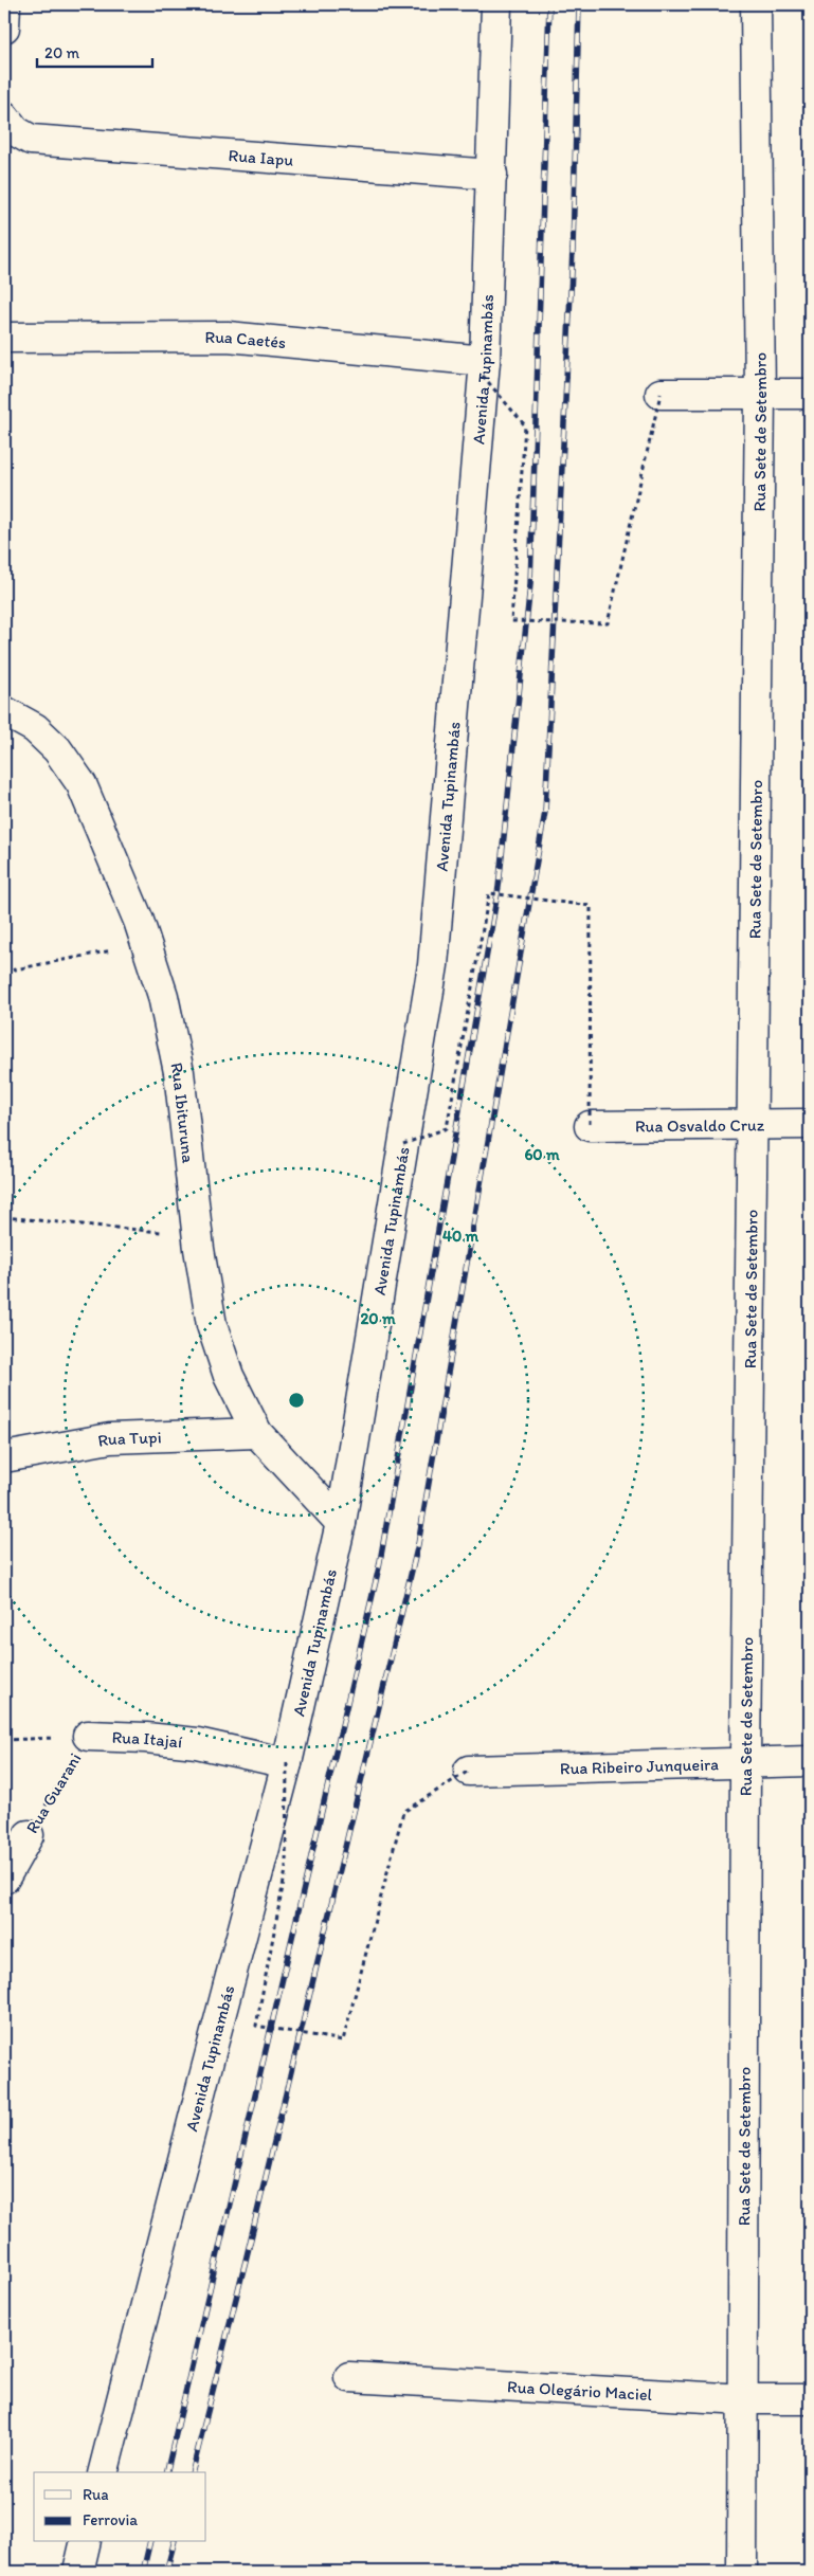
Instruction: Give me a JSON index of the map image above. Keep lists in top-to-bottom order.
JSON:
{
  "streets": {
    "street": [
      "Rua Iapu",
      "Rua Caetés",
      "Avenida Tupinambás",
      "Rua Sete de Setembro",
      "Rua Ibituruna",
      "Rua Osvaldo Cruz",
      "Rua Tupi",
      "Rua Itajaí",
      "Rua Ribeiro Junqueira",
      "Rua Guarani",
      "Rua Olegário Maciel"
    ]
  },
  "crossings": [
    ["Rua Iapu", "Avenida Tupinambás"],
    ["Rua Caetés", "Avenida Tupinambás"],
    ["Avenida Tupinambás", "Rua Ibituruna"],
    ["Avenida Tupinambás", "Rua Itajaí"],
    ["Rua Sete de Setembro", "Rua Osvaldo Cruz"],
    ["Rua Sete de Setembro", "Rua Ribeiro Junqueira"],
    ["Rua Sete de Setembro", "Rua Olegário Maciel"],
    ["Rua Ibituruna", "Rua Tupi"],
    ["Rua Itajaí", "Rua Guarani"]
  ],
  "legend": ["Rua", "Ferrovia"],
  "scale_bar": "20 m",
  "rings": ["60 m", "40 m", "20 m"]
}
